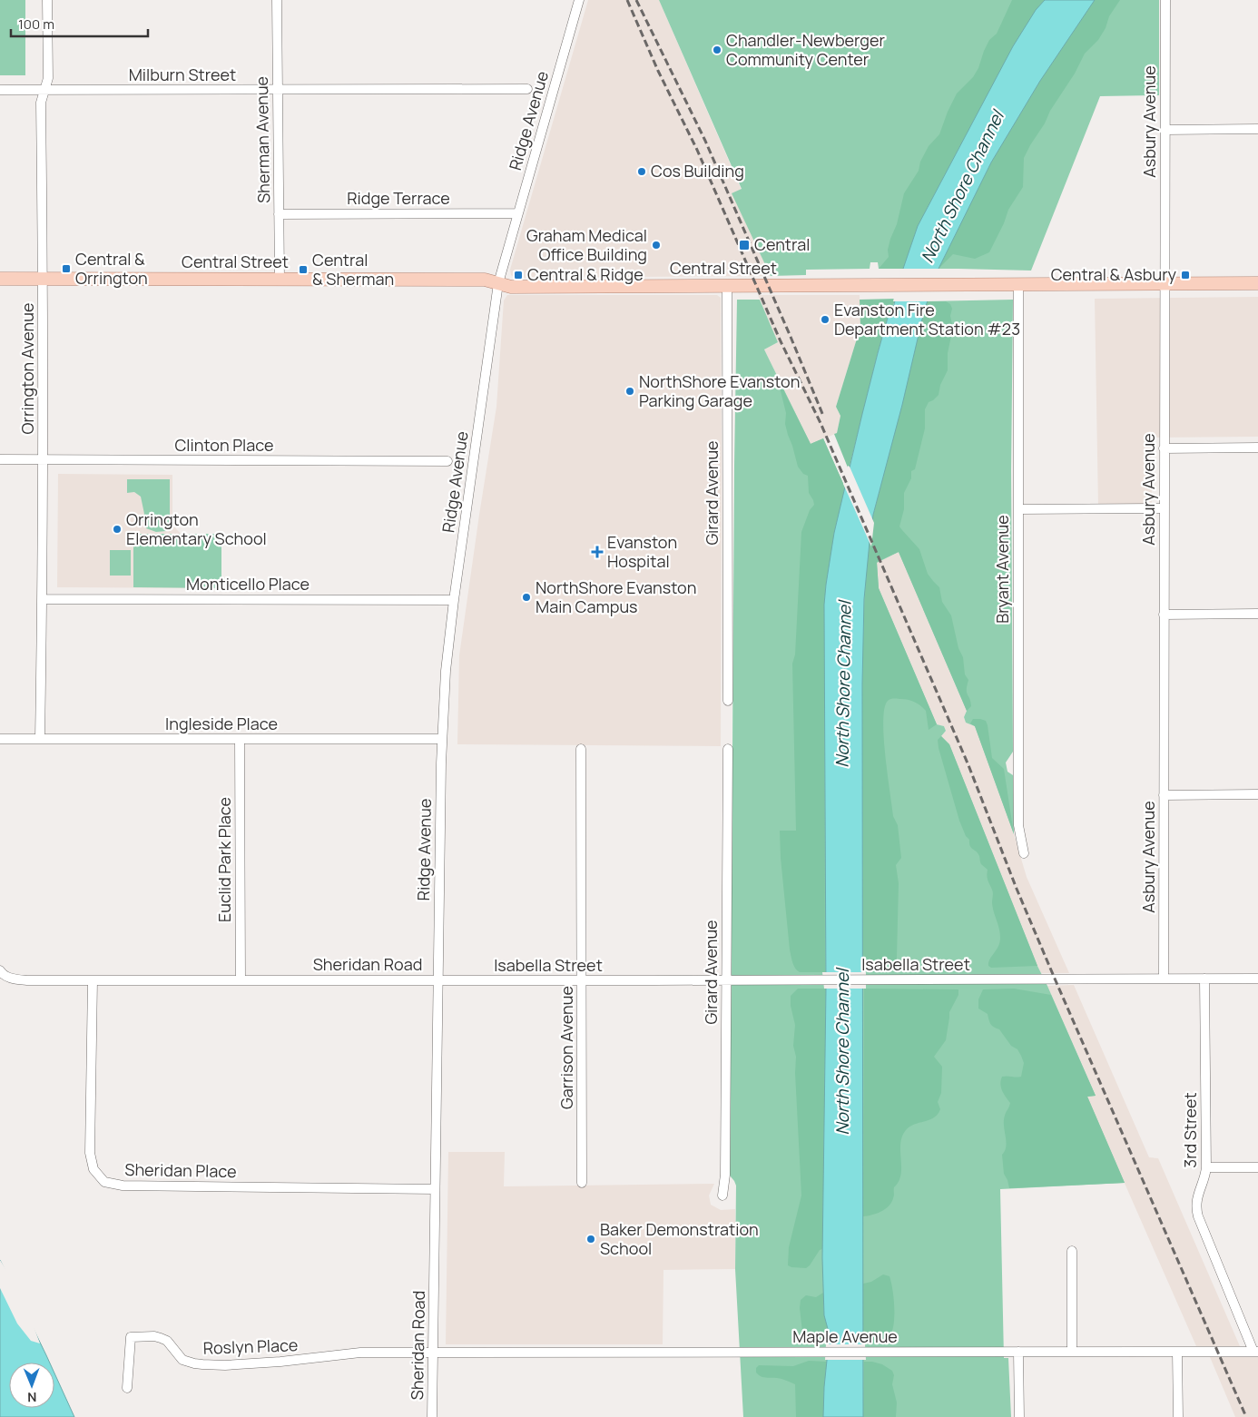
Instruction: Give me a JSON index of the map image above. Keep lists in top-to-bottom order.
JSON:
{
  "streets": {
    "main road": ["Central Street"],
    "street": [
      "Milburn Street",
      "Ridge Avenue",
      "Asbury Avenue",
      "Sherman Avenue",
      "Ridge Terrace",
      "Orrington Avenue",
      "Clinton Place",
      "Girard Avenue",
      "Bryant Avenue",
      "Monticello Place",
      "Ingleside Place",
      "Euclid Park Place",
      "Sheridan Road",
      "Isabella Street",
      "Garrison Avenue",
      "3rd Street",
      "Sheridan Place",
      "Maple Avenue",
      "Roslyn Place"
    ]
  },
  "crossings": [
    ["Milburn Street", "Sherman Avenue"],
    ["Milburn Street", "Orrington Avenue"],
    ["Ridge Avenue", "Ridge Terrace"],
    ["Ridge Avenue", "Central Street"],
    ["Ridge Avenue", "Monticello Place"],
    ["Ridge Avenue", "Ingleside Place"],
    ["Ridge Avenue", "Sheridan Road"],
    ["Ridge Avenue", "Isabella Street"],
    ["Asbury Avenue", "Central Street"],
    ["Asbury Avenue", "Isabella Street"],
    ["Sherman Avenue", "Ridge Terrace"],
    ["Sherman Avenue", "Central Street"],
    ["Central Street", "Orrington Avenue"],
    ["Central Street", "Girard Avenue"],
    ["Central Street", "Bryant Avenue"],
    ["Orrington Avenue", "Clinton Place"],
    ["Orrington Avenue", "Monticello Place"],
    ["Orrington Avenue", "Ingleside Place"],
    ["Girard Avenue", "Isabella Street"],
    ["Ingleside Place", "Euclid Park Place"],
    ["Euclid Park Place", "Sheridan Road"],
    ["Sheridan Road", "Isabella Street"],
    ["Sheridan Road", "Sheridan Place"],
    ["Sheridan Road", "Maple Avenue"],
    ["Sheridan Road", "Roslyn Place"],
    ["Isabella Street", "Garrison Avenue"],
    ["Isabella Street", "3rd Street"],
    ["3rd Street", "Maple Avenue"],
    ["Maple Avenue", "Roslyn Place"]
  ],
  "water": ["North Shore Channel"],
  "places": {
    "other": [
      "Chandler-Newberger Community Center",
      "Cos Building",
      "Graham Medical Office Building",
      "Evanston Fire Department Station #23",
      "NorthShore Evanston Parking Garage",
      "Orrington Elementary School",
      "NorthShore Evanston Main Campus",
      "Baker Demonstration School"
    ],
    "transit": [
      "Central",
      "Central & Orrington",
      "Central & Sherman",
      "Central & Ridge",
      "Central & Asbury"
    ],
    "health": ["Evanston Hospital"]
  },
  "scale_bar": "100 m",
  "north": "bottom"
}
